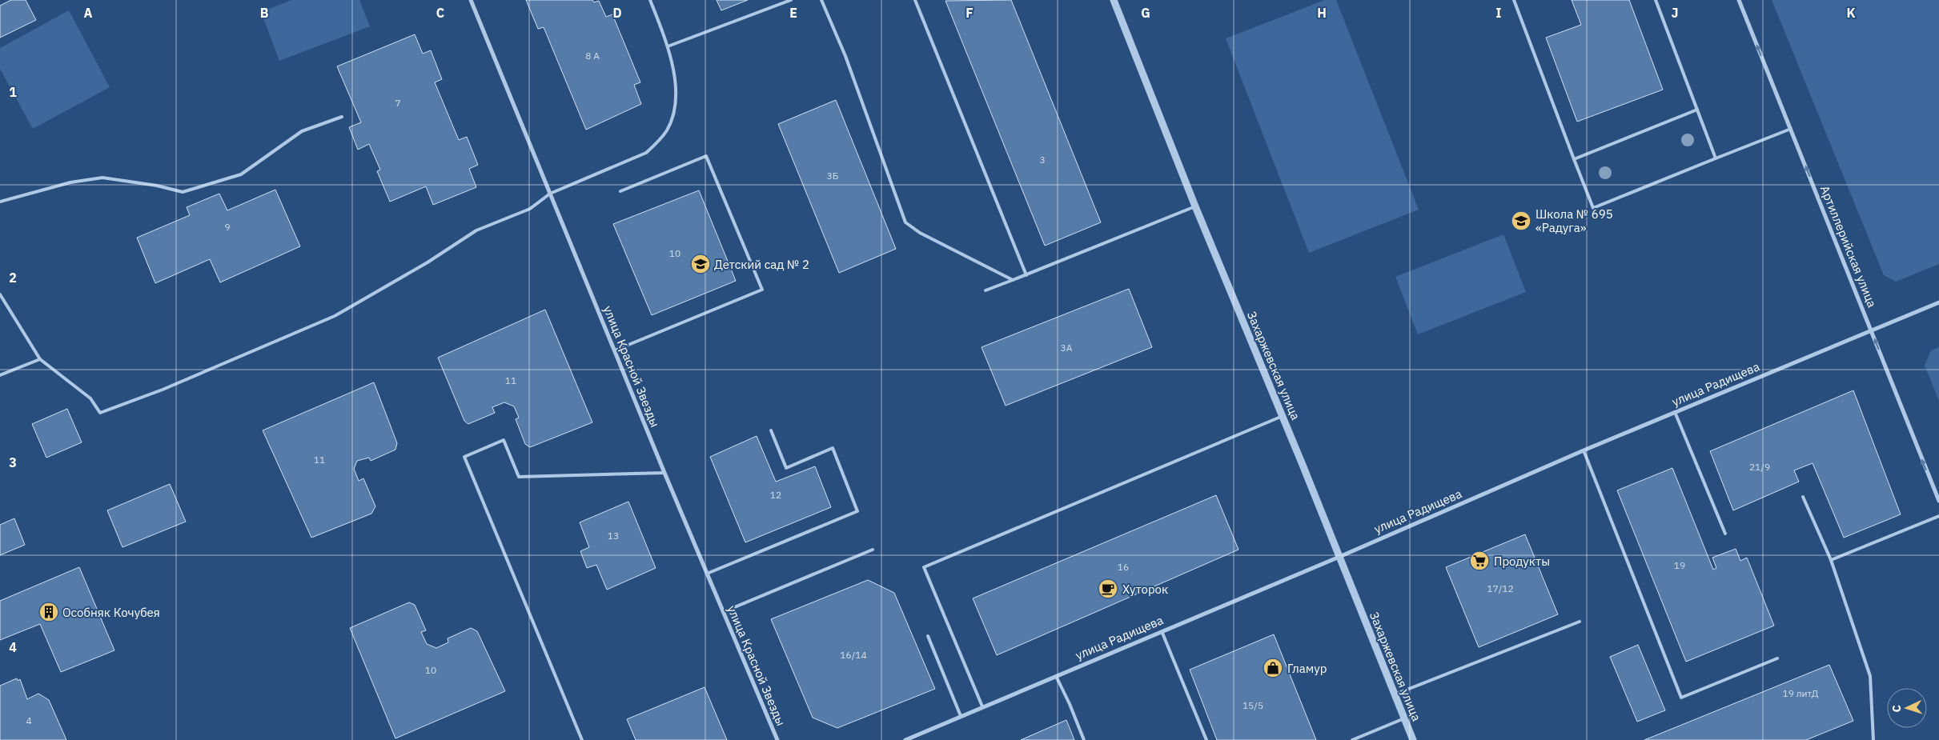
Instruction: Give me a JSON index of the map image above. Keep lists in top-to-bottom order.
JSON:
{
  "streets": {
    "street": [
      "Артиллерийская улица",
      "Захаржевская улица",
      "улица Красной Звезды",
      "улица Радищева"
    ]
  },
  "crossings": [
    ["Артиллерийская улица", "улица Радищева"],
    ["Захаржевская улица", "улица Радищева"]
  ],
  "one_way": ["Артиллерийская улица"],
  "places": {
    "school or university": ["Школа № 695 «Радуга»", "Детский сад № 2"],
    "supermarket": ["Продукты"],
    "cafe": ["Хуторок"],
    "building": ["Особняк Кочубея"],
    "shop": ["Гламур"]
  },
  "house_numbers": [
    "8 А",
    "7",
    "3",
    "3Б",
    "9",
    "10",
    "3А",
    "11",
    "11",
    "21/9",
    "12",
    "13",
    "19",
    "16",
    "17/12",
    "16/14",
    "10",
    "19 литД",
    "15/5",
    "4"
  ],
  "north": "left",
  "grid": {
    "columns": [
      "A",
      "B",
      "C",
      "D",
      "E",
      "F",
      "G",
      "H",
      "I",
      "J",
      "K"
    ],
    "rows": [
      "1",
      "2",
      "3",
      "4"
    ]
  }
}
